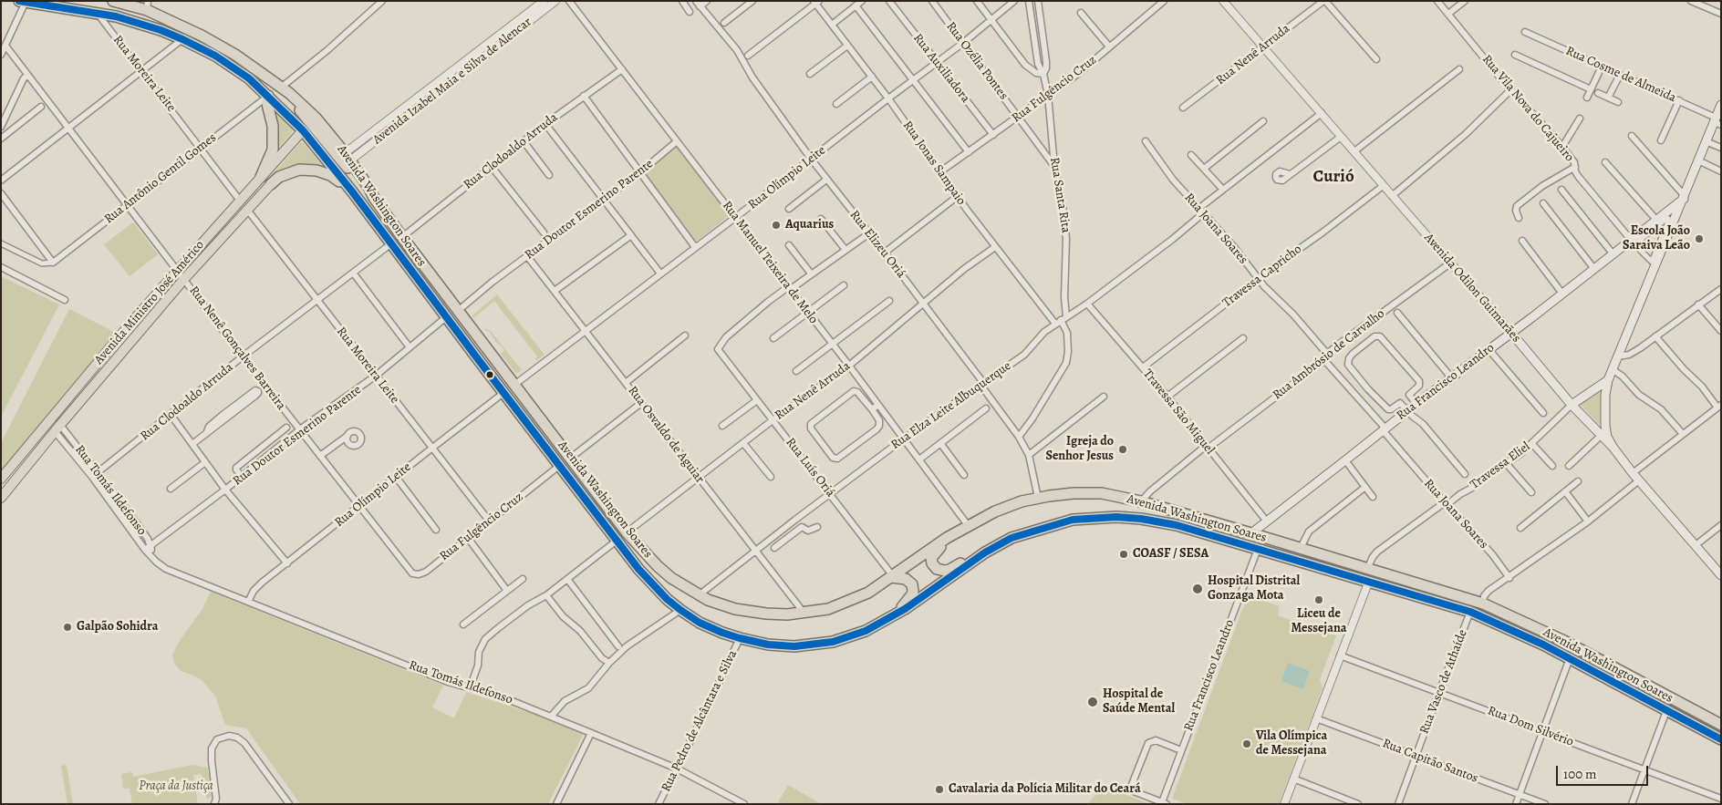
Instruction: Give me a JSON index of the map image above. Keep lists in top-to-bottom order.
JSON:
{
  "streets": {
    "highway": ["Avenida Washington Soares"],
    "main road": ["Avenida Odilon Guimarães", "Avenida Ministro José Américo", "Rua Francisco Leandro"],
    "street": [
      "Rua Nenê Arruda",
      "Rua Ozélia Pontes",
      "Rua Auxiliadora",
      "Rua Moreira Leite",
      "Rua Cosme de Almeida",
      "Avenida Izabel Maia e Silva de Alencar",
      "Rua Fulgêncio Cruz",
      "Rua Vila Nova do Cajueiro",
      "Rua Clodoaldo Arruda",
      "Rua Jonas Sampaio",
      "Rua Olímpio Leite",
      "Rua Antônio Gentil Gomes",
      "Rua Santa Rita",
      "Rua Doutor Esmerino Parente",
      "Rua Joana Soares",
      "Rua Elizeu Oriá",
      "Rua Manuel Teixeira de Melo",
      "Travessa Capricho",
      "Rua Nenê Gonçalves Barreira",
      "Rua Ambrósio de Carvalho",
      "Rua Elza Leite Albuquerque",
      "Travessa São Miguel",
      "Rua Osvaldo de Aguiar",
      "Travessa Eliel",
      "Rua Luís Oriá",
      "Rua Tomás Ildefonso",
      "Rua Vasco de Athaíde",
      "Rua Pedro de Alcântara e Silva",
      "Rua Dom Silvério",
      "Rua Capitão Santos"
    ]
  },
  "crossings": [
    ["Rua Nenê Arruda", "Rua Jonas Sampaio"],
    ["Rua Nenê Arruda", "Avenida Washington Soares"],
    ["Rua Nenê Arruda", "Rua Elizeu Oriá"],
    ["Rua Nenê Arruda", "Rua Manuel Teixeira de Melo"],
    ["Rua Nenê Arruda", "Avenida Odilon Guimarães"],
    ["Rua Nenê Arruda", "Rua Osvaldo de Aguiar"],
    ["Rua Nenê Arruda", "Rua Luís Oriá"],
    ["Rua Ozélia Pontes", "Rua Fulgêncio Cruz"],
    ["Rua Ozélia Pontes", "Rua Olímpio Leite"],
    ["Rua Ozélia Pontes", "Rua Santa Rita"],
    ["Rua Auxiliadora", "Rua Fulgêncio Cruz"],
    ["Rua Auxiliadora", "Rua Olímpio Leite"],
    ["Rua Moreira Leite", "Rua Fulgêncio Cruz"],
    ["Rua Moreira Leite", "Rua Clodoaldo Arruda"],
    ["Rua Moreira Leite", "Rua Olímpio Leite"],
    ["Rua Moreira Leite", "Rua Antônio Gentil Gomes"],
    ["Rua Moreira Leite", "Avenida Washington Soares"],
    ["Rua Moreira Leite", "Rua Doutor Esmerino Parente"],
    ["Rua Moreira Leite", "Avenida Ministro José Américo"],
    ["Avenida Izabel Maia e Silva de Alencar", "Avenida Washington Soares"],
    ["Rua Fulgêncio Cruz", "Rua Jonas Sampaio"],
    ["Rua Fulgêncio Cruz", "Rua Santa Rita"],
    ["Rua Fulgêncio Cruz", "Avenida Washington Soares"],
    ["Rua Fulgêncio Cruz", "Rua Nenê Gonçalves Barreira"],
    ["Rua Vila Nova do Cajueiro", "Rua Francisco Leandro"],
    ["Rua Clodoaldo Arruda", "Avenida Washington Soares"],
    ["Rua Clodoaldo Arruda", "Rua Manuel Teixeira de Melo"],
    ["Rua Clodoaldo Arruda", "Rua Nenê Gonçalves Barreira"],
    ["Rua Clodoaldo Arruda", "Rua Tomás Ildefonso"],
    ["Rua Jonas Sampaio", "Rua Olímpio Leite"],
    ["Rua Jonas Sampaio", "Rua Santa Rita"],
    ["Rua Jonas Sampaio", "Rua Elza Leite Albuquerque"],
    ["Rua Olímpio Leite", "Avenida Washington Soares"],
    ["Rua Olímpio Leite", "Rua Elizeu Oriá"],
    ["Rua Olímpio Leite", "Rua Manuel Teixeira de Melo"],
    ["Rua Olímpio Leite", "Rua Nenê Gonçalves Barreira"],
    ["Rua Olímpio Leite", "Rua Osvaldo de Aguiar"],
    ["Rua Olímpio Leite", "Rua Tomás Ildefonso"],
    ["Rua Antônio Gentil Gomes", "Avenida Washington Soares"],
    ["Rua Antônio Gentil Gomes", "Rua Nenê Gonçalves Barreira"],
    ["Rua Santa Rita", "Rua Elizeu Oriá"],
    ["Rua Santa Rita", "Rua Elza Leite Albuquerque"],
    ["Avenida Washington Soares", "Rua Doutor Esmerino Parente"],
    ["Avenida Washington Soares", "Rua Elizeu Oriá"],
    ["Avenida Washington Soares", "Rua Manuel Teixeira de Melo"],
    ["Avenida Washington Soares", "Avenida Ministro José Américo"],
    ["Avenida Washington Soares", "Rua Ambrósio de Carvalho"],
    ["Avenida Washington Soares", "Rua Francisco Leandro"],
    ["Avenida Washington Soares", "Rua Elza Leite Albuquerque"],
    ["Avenida Washington Soares", "Rua Osvaldo de Aguiar"],
    ["Avenida Washington Soares", "Travessa Eliel"],
    ["Avenida Washington Soares", "Rua Luís Oriá"],
    ["Avenida Washington Soares", "Rua Vasco de Athaíde"],
    ["Avenida Washington Soares", "Rua Pedro de Alcântara e Silva"],
    ["Rua Doutor Esmerino Parente", "Rua Manuel Teixeira de Melo"],
    ["Rua Doutor Esmerino Parente", "Rua Nenê Gonçalves Barreira"],
    ["Rua Doutor Esmerino Parente", "Rua Osvaldo de Aguiar"],
    ["Rua Doutor Esmerino Parente", "Rua Tomás Ildefonso"],
    ["Rua Joana Soares", "Travessa Capricho"],
    ["Rua Joana Soares", "Rua Ambrósio de Carvalho"],
    ["Rua Joana Soares", "Rua Francisco Leandro"],
    ["Rua Joana Soares", "Rua Elza Leite Albuquerque"],
    ["Rua Joana Soares", "Travessa Eliel"],
    ["Rua Elizeu Oriá", "Rua Elza Leite Albuquerque"],
    ["Rua Manuel Teixeira de Melo", "Rua Elza Leite Albuquerque"],
    ["Rua Manuel Teixeira de Melo", "Rua Luís Oriá"],
    ["Travessa Capricho", "Avenida Odilon Guimarães"],
    ["Travessa Capricho", "Travessa São Miguel"],
    ["Avenida Odilon Guimarães", "Rua Ambrósio de Carvalho"],
    ["Avenida Odilon Guimarães", "Rua Francisco Leandro"],
    ["Avenida Odilon Guimarães", "Rua Elza Leite Albuquerque"],
    ["Avenida Odilon Guimarães", "Travessa Eliel"],
    ["Avenida Ministro José Américo", "Rua Nenê Gonçalves Barreira"],
    ["Avenida Ministro José Américo", "Rua Tomás Ildefonso"],
    ["Rua Ambrósio de Carvalho", "Travessa São Miguel"],
    ["Rua Francisco Leandro", "Travessa São Miguel"],
    ["Rua Elza Leite Albuquerque", "Travessa São Miguel"],
    ["Rua Elza Leite Albuquerque", "Rua Osvaldo de Aguiar"],
    ["Rua Elza Leite Albuquerque", "Rua Luís Oriá"],
    ["Rua Tomás Ildefonso", "Rua Pedro de Alcântara e Silva"],
    ["Rua Vasco de Athaíde", "Rua Dom Silvério"],
    ["Rua Vasco de Athaíde", "Rua Capitão Santos"]
  ],
  "districts": ["Curió"],
  "parks": ["Praça da Justiça"],
  "places": [
    "Aquarius",
    "Escola João Saraiva Leão",
    "Igreja do Senhor Jesus",
    "COASF / SESA",
    "Hospital Distrital Gonzaga Mota",
    "Liceu de Messejana",
    "Galpão Sohidra",
    "Hospital de Saúde Mental",
    "Vila Olímpica de Messejana",
    "Cavalaria da Polícia Militar do Ceará"
  ],
  "scale_bar": "100 m"
}
